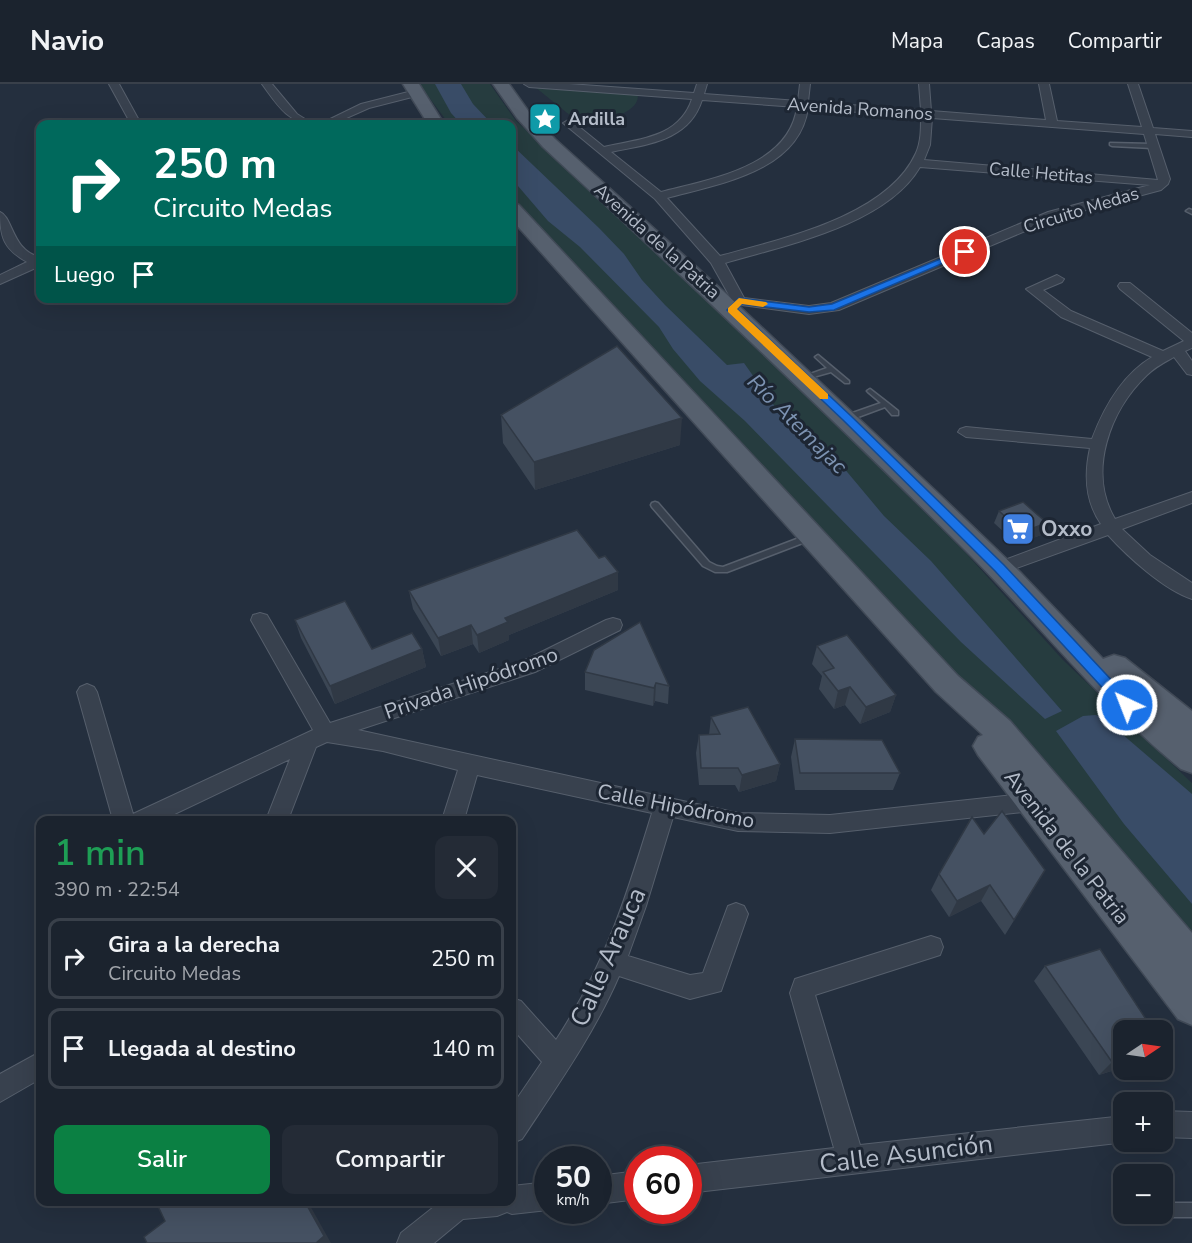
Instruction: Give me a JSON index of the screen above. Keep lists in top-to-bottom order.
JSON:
{
  "streets": {
    "main road": ["Avenida de la Patria"],
    "street": [
      "Avenida Romanos",
      "Calle Hetitas",
      "Circuito Medas",
      "Privada Hipódromo",
      "Calle Hipódromo",
      "Calle Arauca",
      "Calle Asunción"
    ]
  },
  "crossings": [
    ["Avenida Romanos", "Circuito Medas"],
    ["Calle Hetitas", "Circuito Medas"],
    ["Circuito Medas", "Avenida de la Patria"],
    ["Avenida de la Patria", "Calle Hipódromo"],
    ["Privada Hipódromo", "Calle Hipódromo"],
    ["Calle Hipódromo", "Calle Arauca"]
  ],
  "water": ["Río Atemajac"],
  "places": {
    "place": ["Ardilla"],
    "supermarket": ["Oxxo"]
  },
  "north": "right",
  "page": {
    "header": "Navio",
    "nav": ["Mapa", "Capas", "Compartir"],
    "turn": ["250 m", "Circuito Medas"],
    "then": "Luego",
    "heading": ["1 min", "390 m · 22:54"],
    "list": [
      {
        "name": "Gira a la derecha",
        "note": "Circuito Medas",
        "value": "250 m"
      },
      {
        "name": "Llegada al destino",
        "value": "140 m"
      }
    ],
    "map_buttons": ["+", "−"],
    "buttons": ["Salir", "Compartir"],
    "speed": "50 km/h",
    "limit": "60"
  }
}
